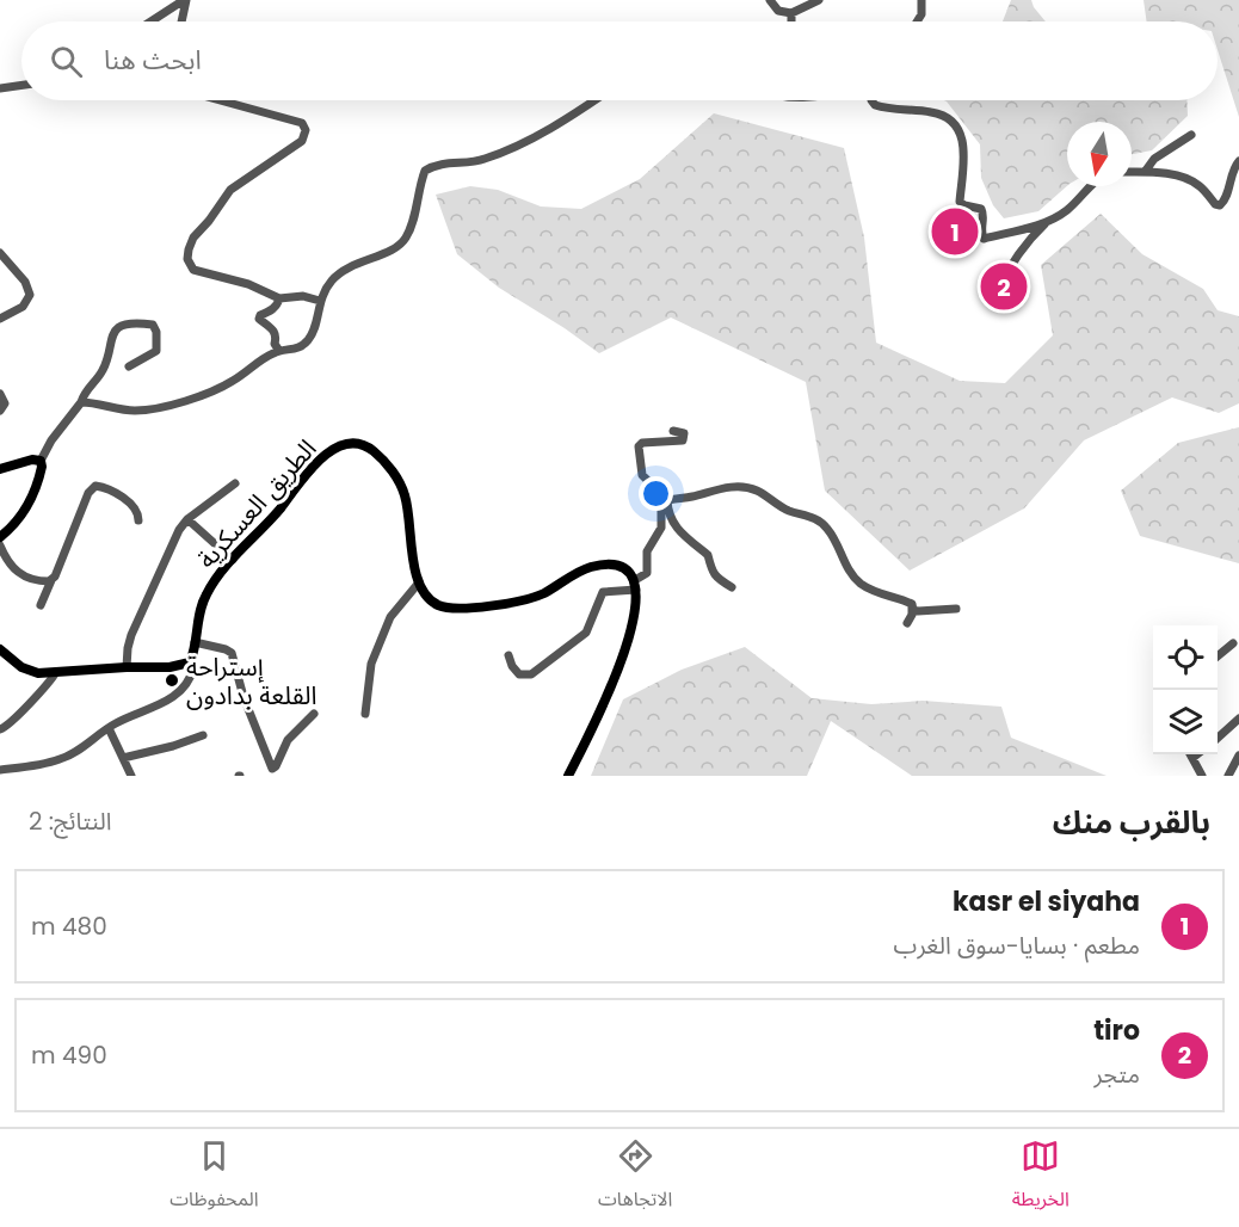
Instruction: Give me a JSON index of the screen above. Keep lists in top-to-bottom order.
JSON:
{
  "streets": {
    "main road": ["الطريق العسكرية"]
  },
  "places": ["إستراحة القلعة بدادون"],
  "north": "bottom",
  "page": {
    "search": "ابحث هنا",
    "pins": ["1", "2"],
    "heading": ["بالقرب منك", "النتائج: 2"],
    "list": [
      {
        "mark": "1",
        "name": "kasr el siyaha",
        "note": "مطعم · بسايا-سوق الغرب",
        "value": "480 m"
      },
      {
        "mark": "2",
        "name": "tiro",
        "note": "متجر",
        "value": "490 m"
      }
    ],
    "nav": ["الخريطة", "الاتجاهات", "المحفوظات"]
  }
}
